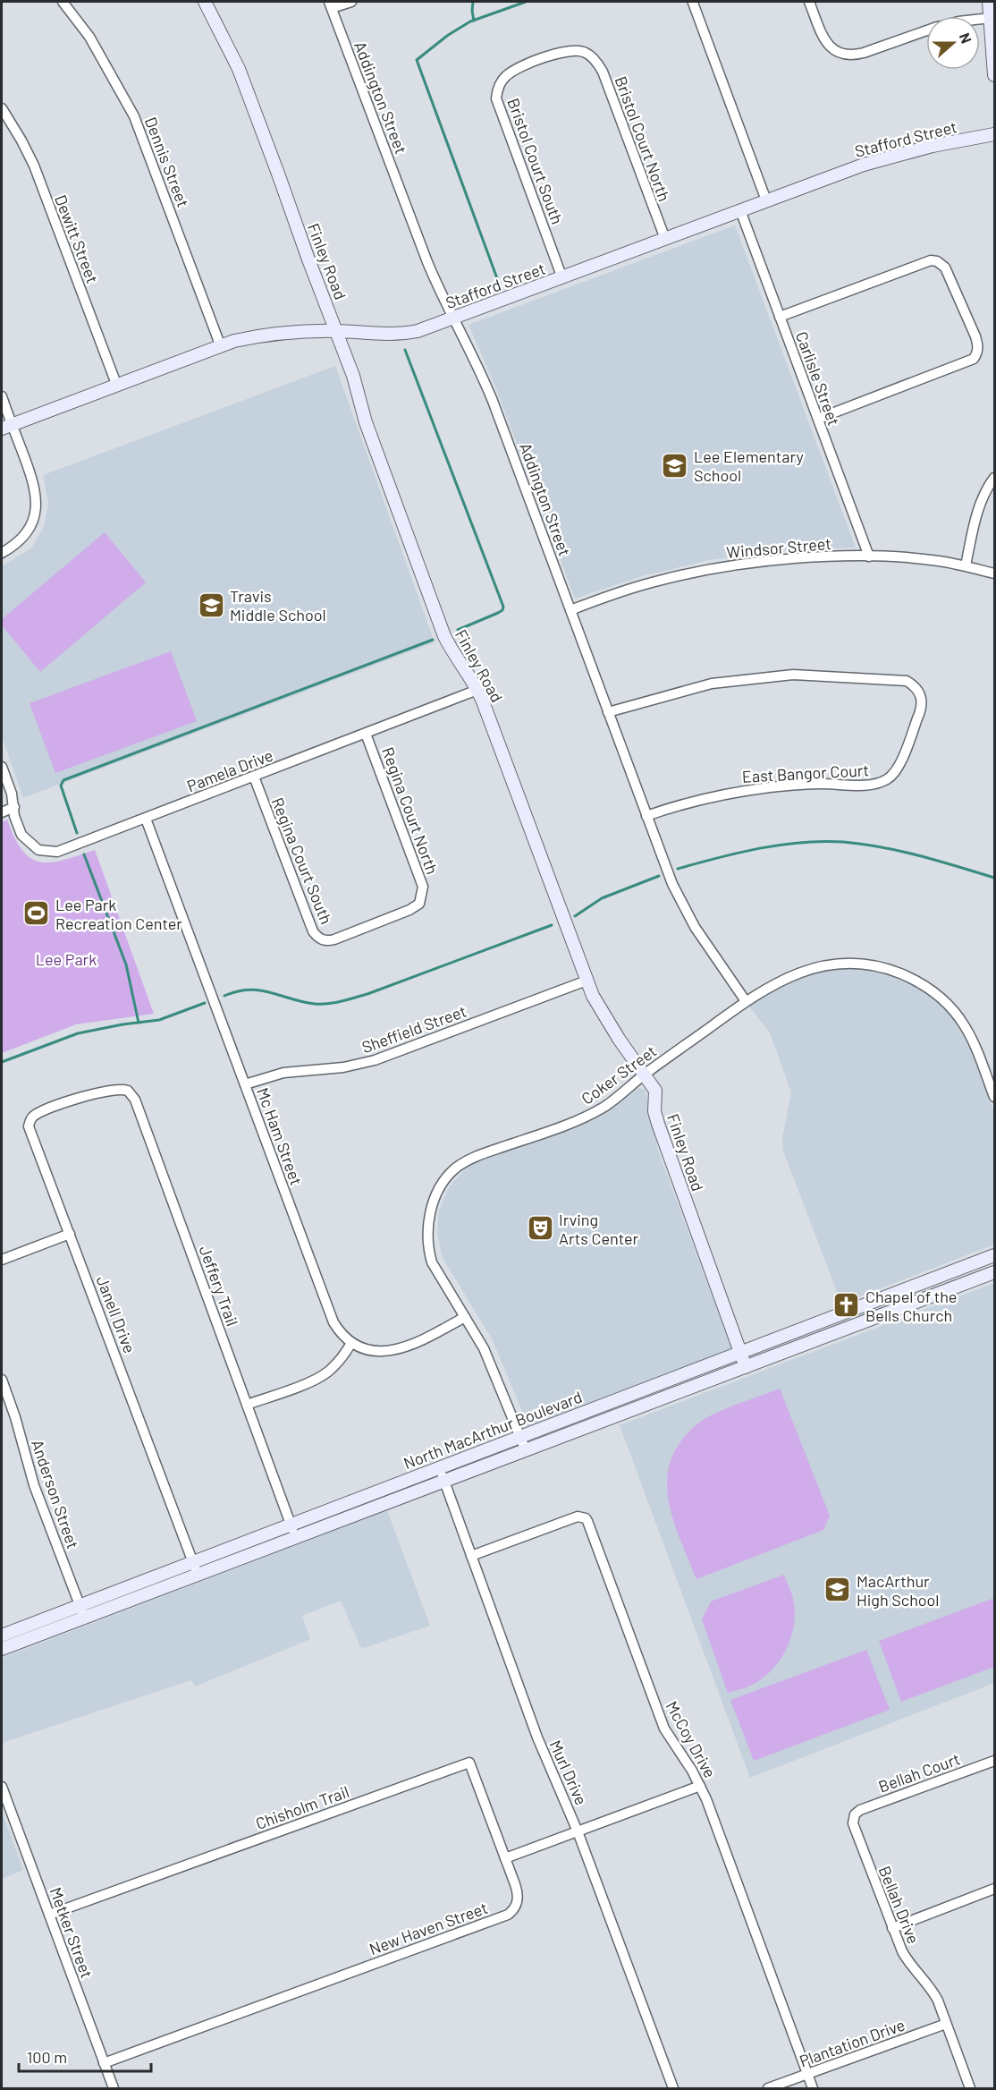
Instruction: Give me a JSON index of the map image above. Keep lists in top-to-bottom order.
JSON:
{
  "streets": {
    "street": [
      "Addington Street",
      "Bristol Court North",
      "Stafford Street",
      "Bristol Court South",
      "Dennis Street",
      "Dewitt Street",
      "Finley Road",
      "Carlisle Street",
      "Windsor Street",
      "Pamela Drive",
      "East Bangor Court",
      "Regina Court North",
      "Regina Court South",
      "Sheffield Street",
      "Coker Street",
      "Mc Ham Street",
      "Jeffery Trail",
      "Janell Drive",
      "North MacArthur Boulevard",
      "Anderson Street",
      "McCoy Drive",
      "Murl Drive",
      "Bellah Court",
      "Chisholm Trail",
      "Bellah Drive",
      "New Haven Street",
      "Metker Street",
      "Plantation Drive"
    ]
  },
  "crossings": [
    ["Addington Street", "Stafford Street"],
    ["Addington Street", "Windsor Street"],
    ["Addington Street", "East Bangor Court"],
    ["Addington Street", "Coker Street"],
    ["Bristol Court North", "Stafford Street"],
    ["Bristol Court North", "Bristol Court South"],
    ["Stafford Street", "Bristol Court South"],
    ["Stafford Street", "Dennis Street"],
    ["Stafford Street", "Dewitt Street"],
    ["Stafford Street", "Finley Road"],
    ["Stafford Street", "Carlisle Street"],
    ["Finley Road", "Pamela Drive"],
    ["Finley Road", "Sheffield Street"],
    ["Finley Road", "Coker Street"],
    ["Finley Road", "North MacArthur Boulevard"],
    ["Carlisle Street", "Windsor Street"],
    ["Pamela Drive", "Regina Court North"],
    ["Pamela Drive", "Regina Court South"],
    ["Pamela Drive", "Mc Ham Street"],
    ["Regina Court North", "Regina Court South"],
    ["Sheffield Street", "Mc Ham Street"],
    ["Coker Street", "Mc Ham Street"],
    ["Coker Street", "North MacArthur Boulevard"],
    ["Jeffery Trail", "Janell Drive"],
    ["Jeffery Trail", "North MacArthur Boulevard"],
    ["Janell Drive", "North MacArthur Boulevard"],
    ["North MacArthur Boulevard", "Anderson Street"],
    ["North MacArthur Boulevard", "Murl Drive"],
    ["McCoy Drive", "Murl Drive"],
    ["McCoy Drive", "Plantation Drive"],
    ["Bellah Court", "Bellah Drive"],
    ["Chisholm Trail", "New Haven Street"],
    ["Chisholm Trail", "Metker Street"],
    ["Bellah Drive", "Plantation Drive"],
    ["New Haven Street", "Metker Street"]
  ],
  "parks": ["Lee Park"],
  "places": {
    "school or university": ["Lee Elementary School", "Travis Middle School", "MacArthur High School"],
    "sports": ["Lee Park Recreation Center"],
    "theatre": ["Irving Arts Center"],
    "church": ["Chapel of the Bells Church"]
  },
  "scale_bar": "100 m",
  "north": "right"
}
